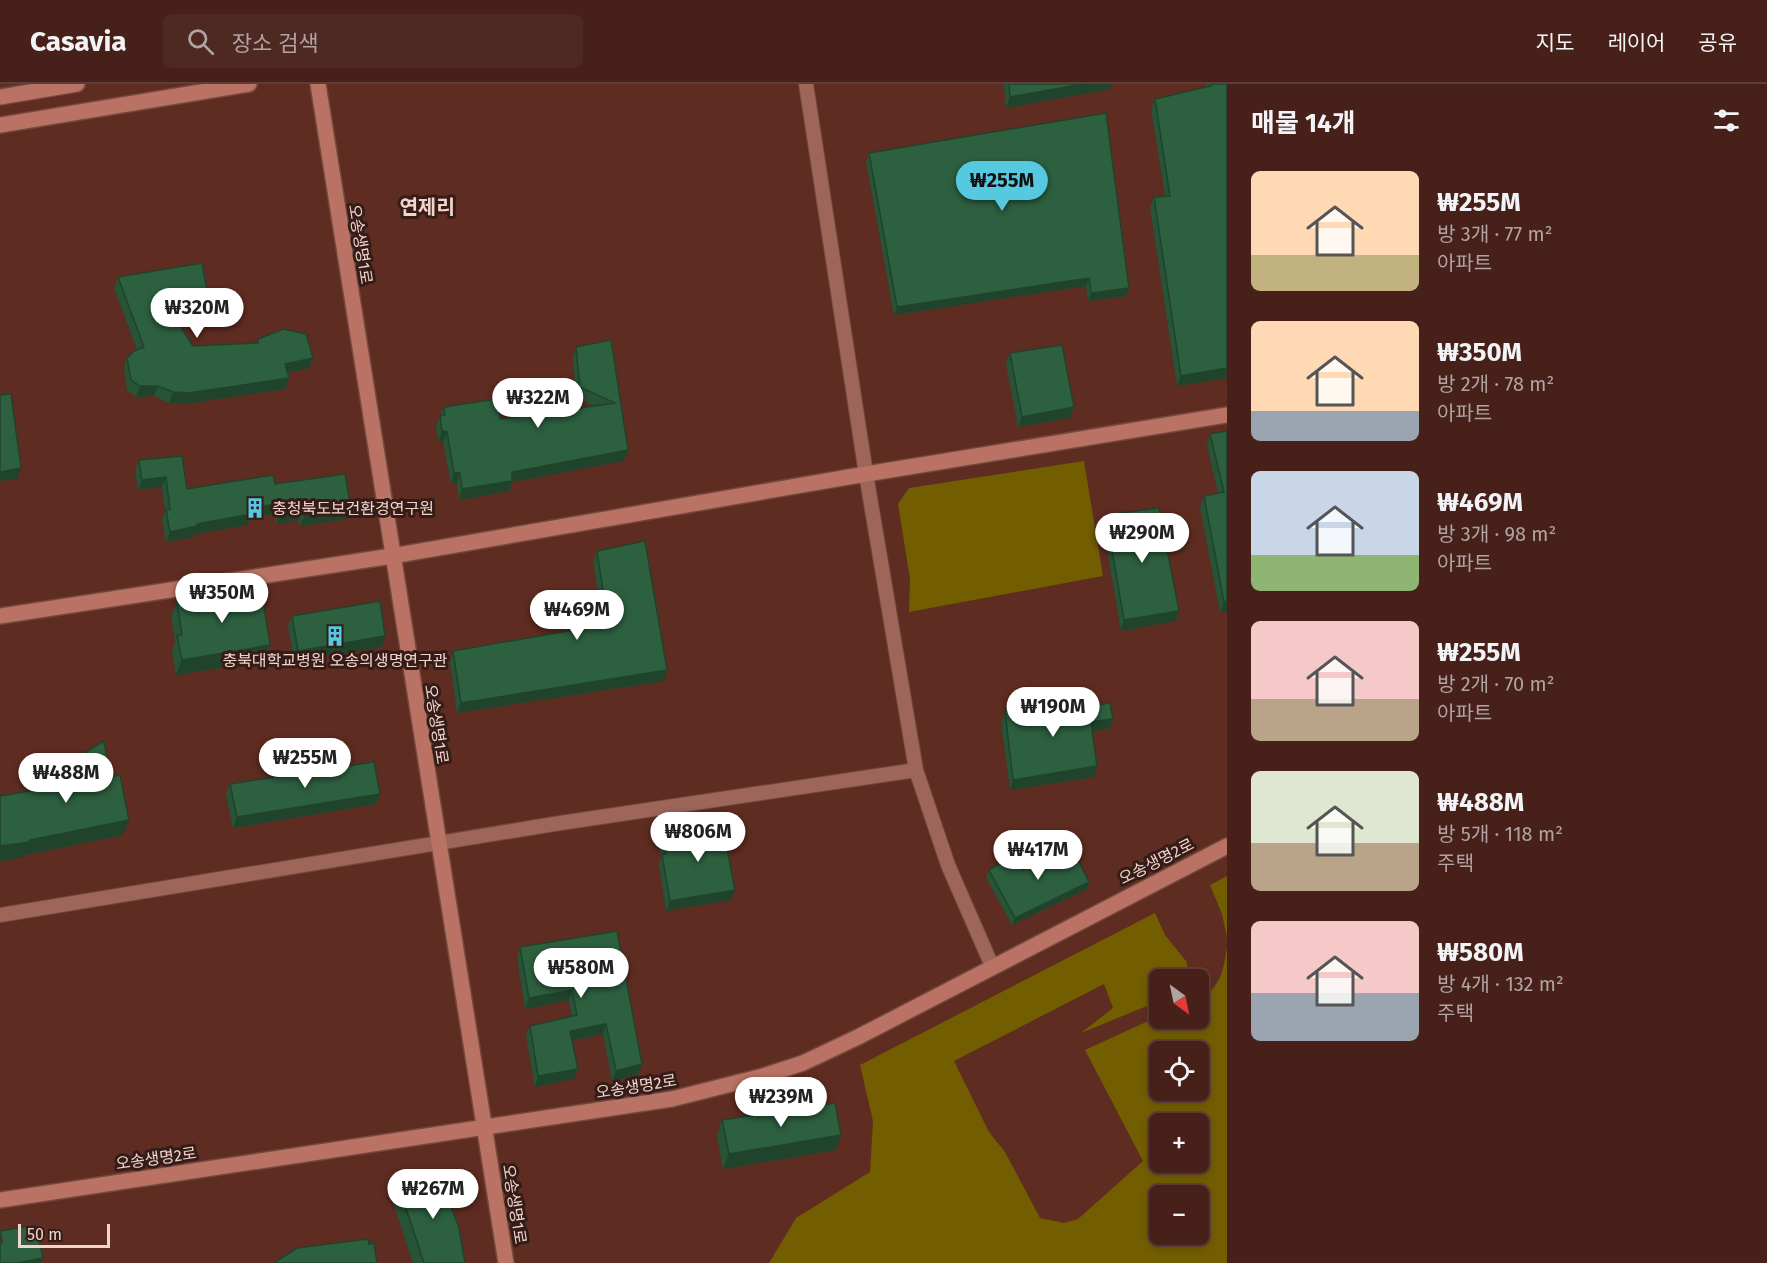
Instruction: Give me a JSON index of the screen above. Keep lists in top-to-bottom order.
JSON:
{
  "streets": {
    "street": ["오송생명1로", "오송생명2로"]
  },
  "crossings": [
    ["오송생명1로", "오송생명2로"]
  ],
  "districts": ["연제리"],
  "places": {
    "building": ["충청북도보건환경연구원", "충북대학교병원 오송의생명연구관"]
  },
  "scale_bar": "50 m",
  "north": "bottom right",
  "page": {
    "header": "Casavia",
    "search": "장소 검색",
    "nav": ["지도", "레이어", "공유"],
    "heading": "매물 14개",
    "list": [
      {
        "name": "₩255M",
        "note": "방 3개 · 77 m² · 아파트"
      },
      {
        "name": "₩350M",
        "note": "방 2개 · 78 m² · 아파트"
      },
      {
        "name": "₩469M",
        "note": "방 3개 · 98 m² · 아파트"
      },
      {
        "name": "₩255M",
        "note": "방 2개 · 70 m² · 아파트"
      },
      {
        "name": "₩488M",
        "note": "방 5개 · 118 m² · 주택"
      },
      {
        "name": "₩580M",
        "note": "방 4개 · 132 m² · 주택"
      }
    ],
    "price": [
      "₩255M",
      "₩320M",
      "₩322M",
      "₩290M",
      "₩350M",
      "₩469M",
      "₩190M",
      "₩255M",
      "₩488M",
      "₩806M",
      "₩417M",
      "₩580M",
      "₩239M",
      "₩267M"
    ],
    "map_buttons": ["+", "−"],
    "scale": "50 m"
  }
}
